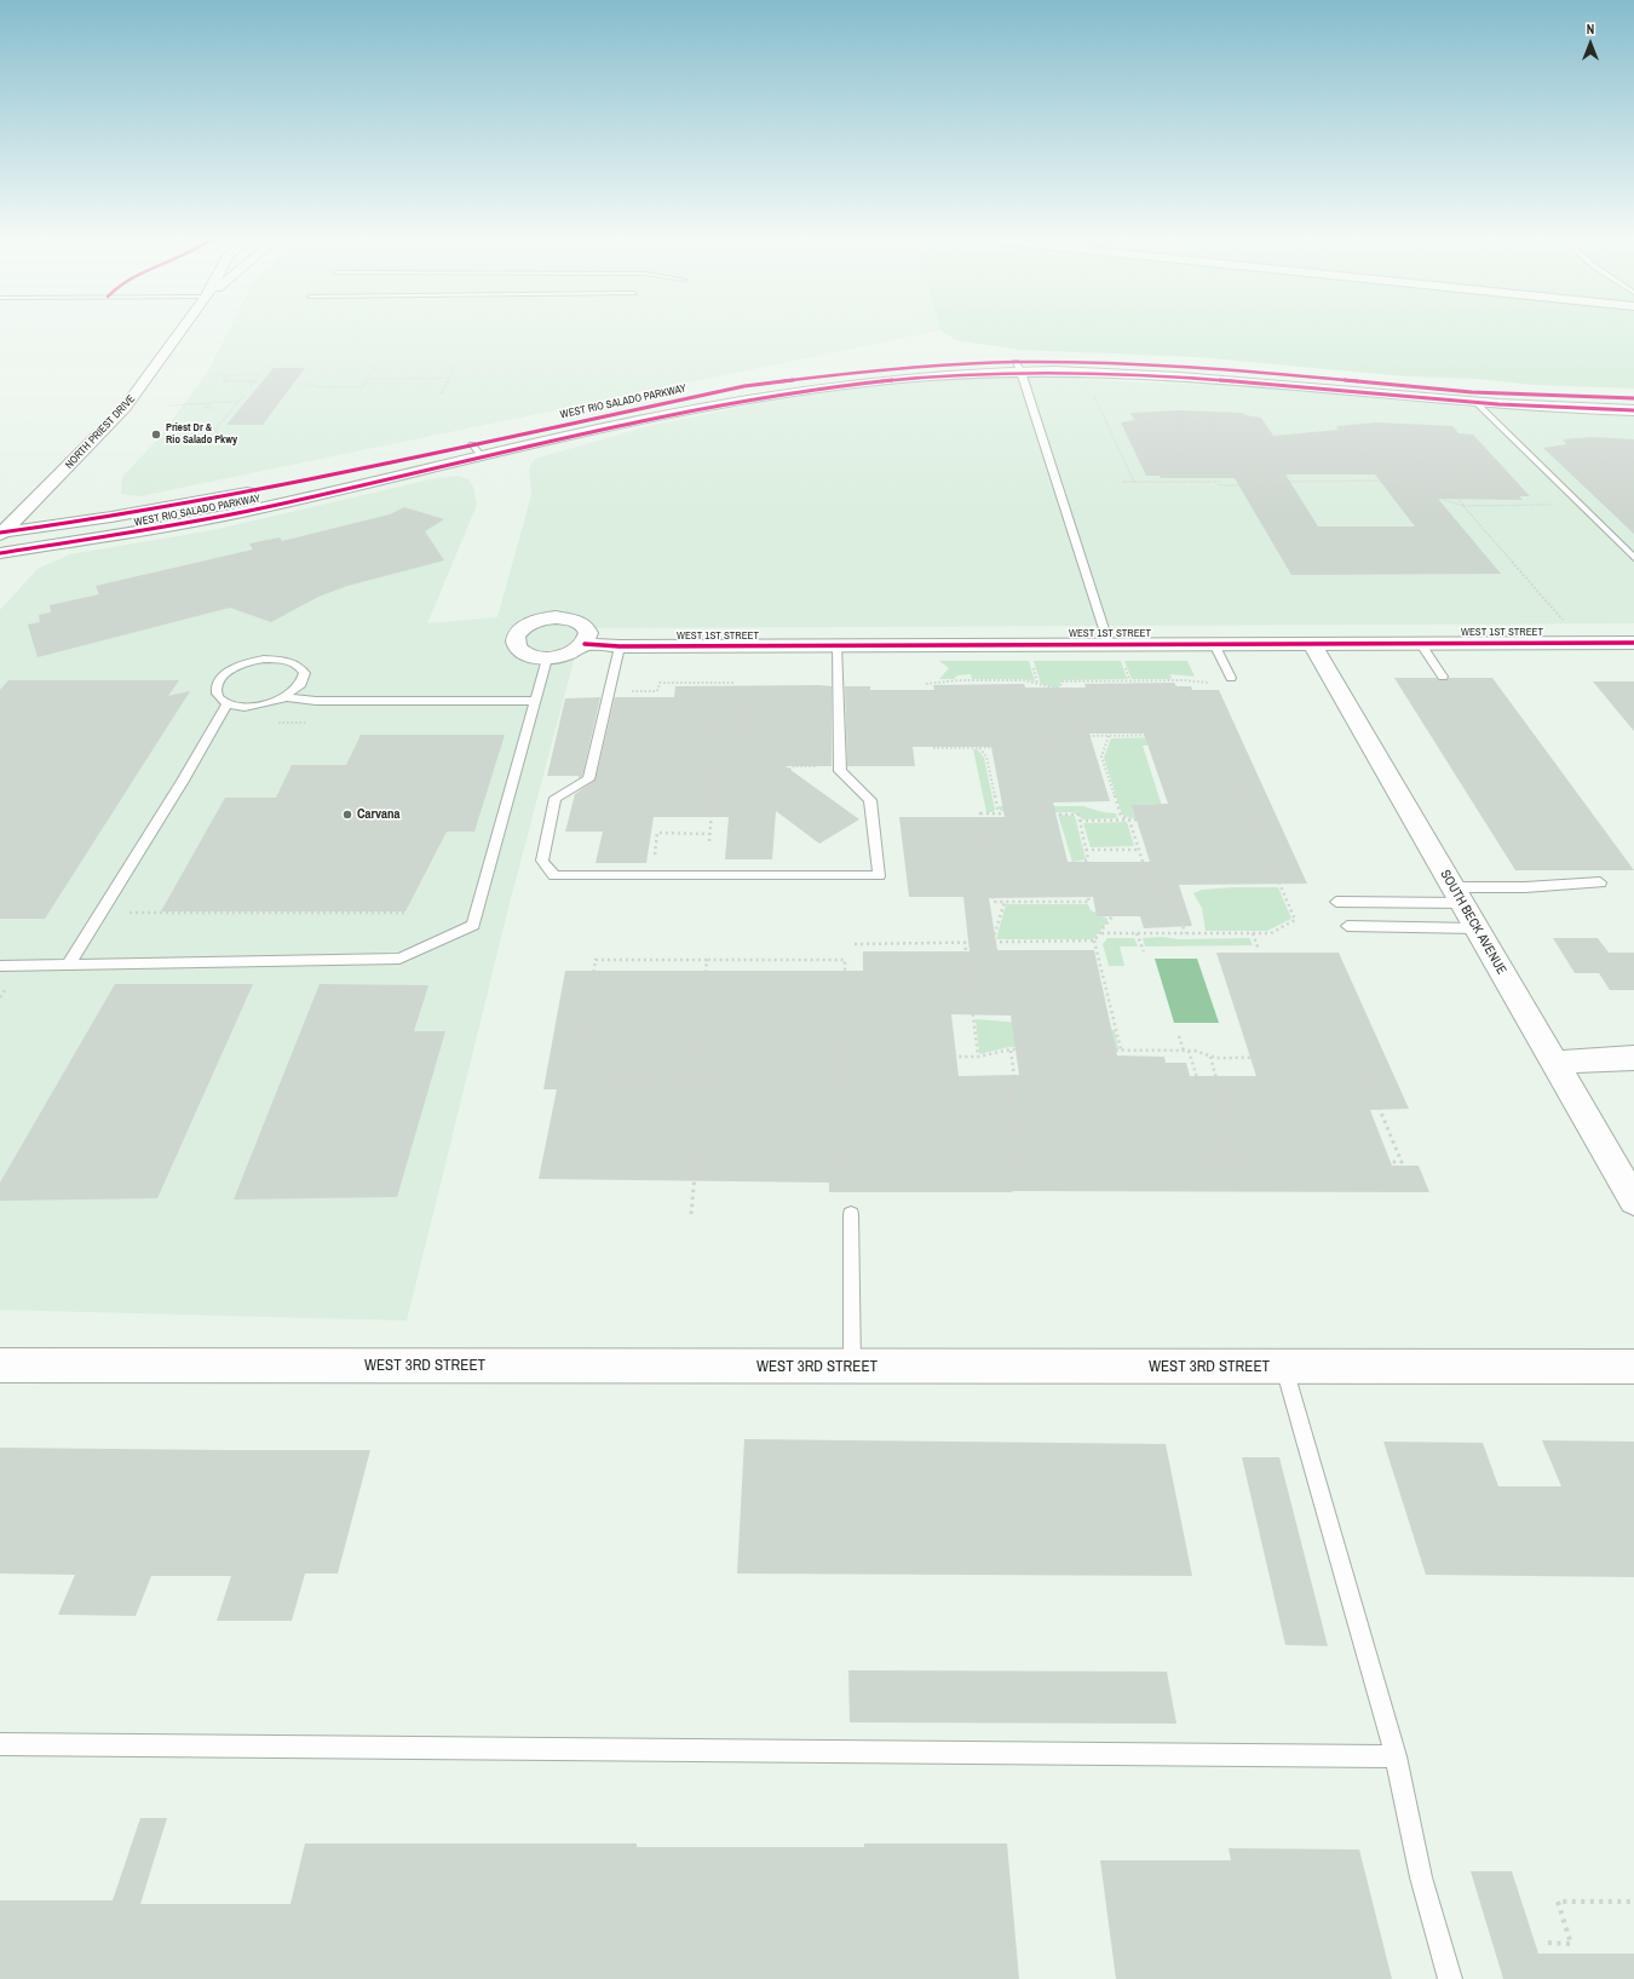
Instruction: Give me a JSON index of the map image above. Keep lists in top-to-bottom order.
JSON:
{
  "streets": {
    "main road": [
      "WEST RIO SALADO PARKWAY",
      "NORTH PRIEST DRIVE",
      "WEST 1ST STREET",
      "SOUTH BECK AVENUE",
      "WEST 3RD STREET"
    ]
  },
  "crossings": [
    ["WEST RIO SALADO PARKWAY", "NORTH PRIEST DRIVE"],
    ["WEST 1ST STREET", "SOUTH BECK AVENUE"]
  ],
  "places": ["Priest Dr & Rio Salado Pkwy", "Carvana"],
  "north": "top"
}
